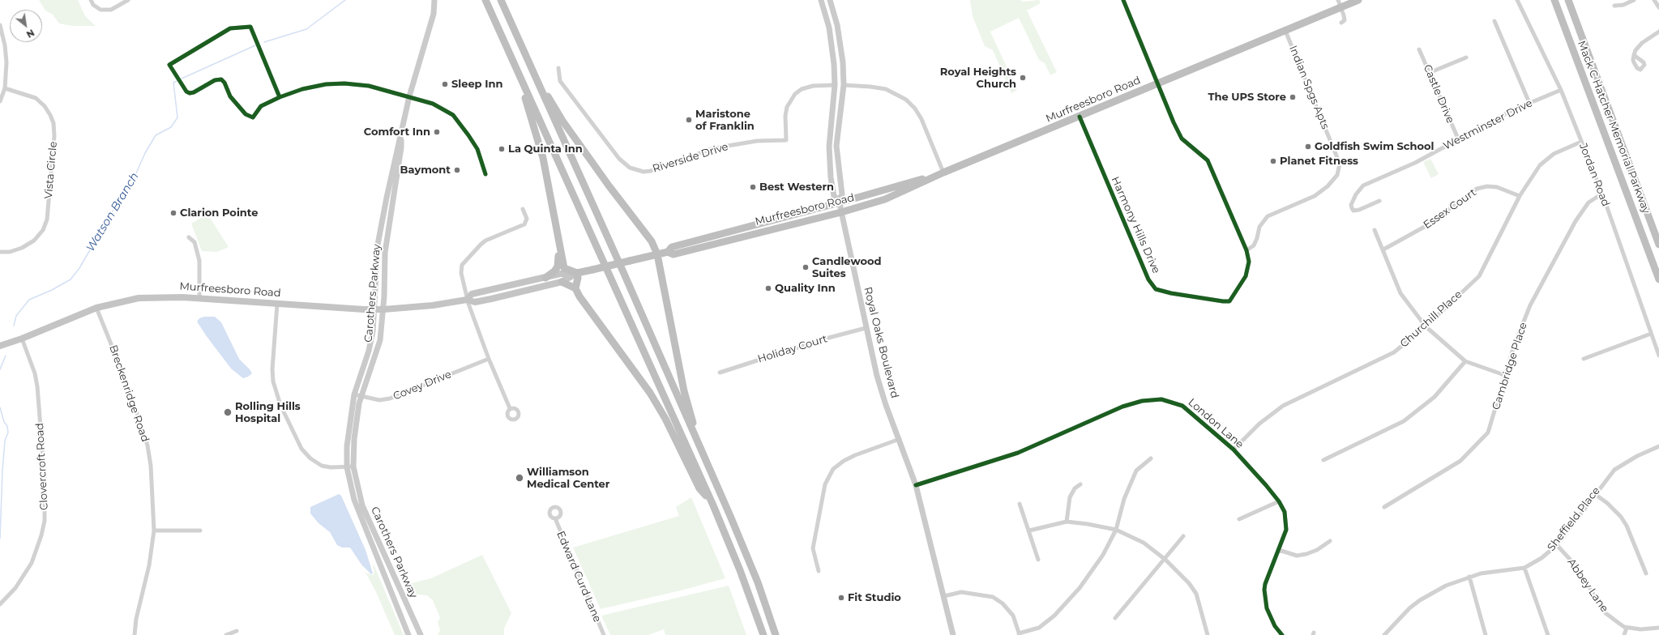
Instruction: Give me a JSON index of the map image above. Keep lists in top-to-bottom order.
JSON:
{
  "streets": {
    "highway": ["Murfreesboro Road", "Mack C Hatcher Memorial Parkway"],
    "main road": ["Carothers Parkway", "Royal Oaks Boulevard"],
    "street": [
      "Indian Spgs Apts",
      "Castle Drive",
      "Westminster Drive",
      "Riverside Drive",
      "Vista Circle",
      "Jordan Road",
      "Essex Court",
      "Harmony Hills Drive",
      "Churchill Place",
      "Holiday Court",
      "Cambridge Place",
      "Covey Drive",
      "Breckenridge Road",
      "London Lane",
      "Clovercroft Road",
      "Sheffield Place",
      "Edward Curd Lane",
      "Abbey Lane"
    ]
  },
  "crossings": [
    ["Indian Spgs Apts", "Murfreesboro Road"],
    ["Indian Spgs Apts", "Harmony Hills Drive"],
    ["Castle Drive", "Westminster Drive"],
    ["Murfreesboro Road", "Harmony Hills Drive"],
    ["Murfreesboro Road", "Carothers Parkway"],
    ["Murfreesboro Road", "Royal Oaks Boulevard"],
    ["Murfreesboro Road", "Breckenridge Road"],
    ["Murfreesboro Road", "Clovercroft Road"],
    ["Westminster Drive", "Jordan Road"],
    ["Jordan Road", "Churchill Place"],
    ["Jordan Road", "Cambridge Place"],
    ["Essex Court", "Churchill Place"],
    ["Carothers Parkway", "Covey Drive"],
    ["Churchill Place", "London Lane"],
    ["Royal Oaks Boulevard", "Holiday Court"],
    ["Royal Oaks Boulevard", "London Lane"],
    ["Sheffield Place", "Abbey Lane"]
  ],
  "water": ["Watson Branch"],
  "places": [
    "Royal Heights Church",
    "Sleep Inn",
    "The UPS Store",
    "Maristone of Franklin",
    "Comfort Inn",
    "Goldfish Swim School",
    "La Quinta Inn",
    "Planet Fitness",
    "Baymont",
    "Best Western",
    "Clarion Pointe",
    "Candlewood Suites",
    "Quality Inn",
    "Rolling Hills Hospital",
    "Williamson Medical Center",
    "Fit Studio"
  ],
  "north": "bottom right"
}
